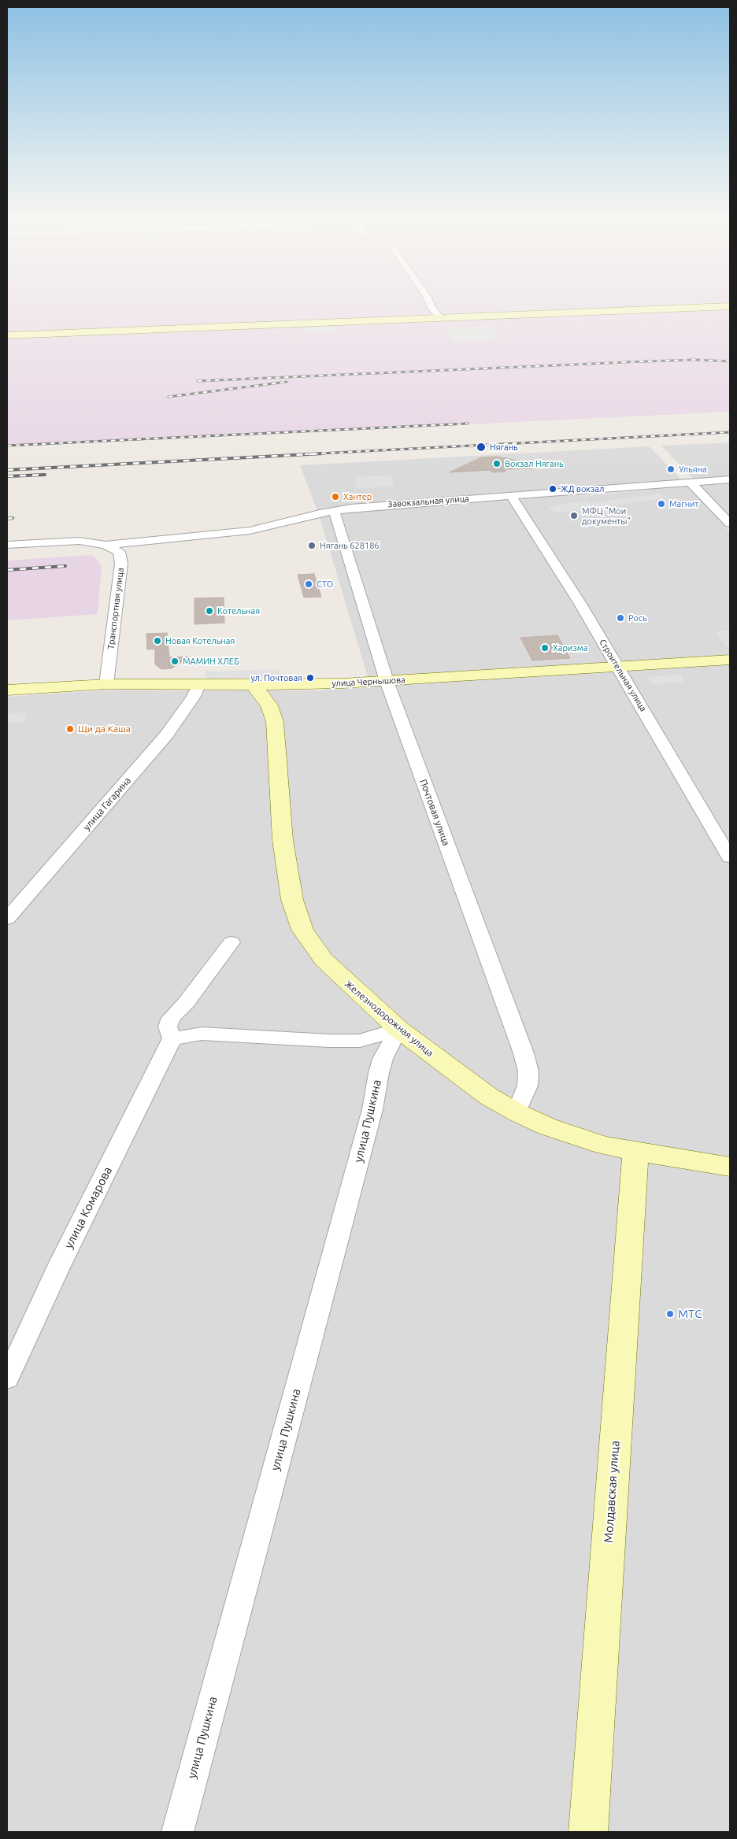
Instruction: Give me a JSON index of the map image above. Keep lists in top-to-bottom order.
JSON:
{
  "streets": {
    "main road": ["улица Чернышова", "Железнодорожная улица", "Молдавская улица"],
    "street": [
      "Завокзальная улица",
      "Транспортная улица",
      "Строительная улица",
      "улица Гагарина",
      "Почтовая улица",
      "улица Пушкина",
      "улица Комарова"
    ]
  },
  "crossings": [
    ["Завокзальная улица", "Транспортная улица"],
    ["Завокзальная улица", "Строительная улица"],
    ["Завокзальная улица", "Почтовая улица"],
    ["Транспортная улица", "улица Чернышова"],
    ["Строительная улица", "улица Чернышова"],
    ["улица Чернышова", "улица Гагарина"],
    ["улица Чернышова", "Почтовая улица"],
    ["улица Чернышова", "Железнодорожная улица"],
    ["Почтовая улица", "Железнодорожная улица"],
    ["Железнодорожная улица", "улица Пушкина"],
    ["Железнодорожная улица", "Молдавская улица"]
  ],
  "places": [
    "Нягань",
    "Вокзал Нягань",
    "Ульяна",
    "ЖД вокзал",
    "Хантер",
    "Магнит",
    "МФЦ \"Мои документы\"",
    "Нягань 628186",
    "СТО",
    "Котельная",
    "Рось",
    "Новая Котельная",
    "Харизма",
    "МАМИН ХЛЕБ",
    "ул. Почтовая",
    "Щи да Каша",
    "МТС"
  ]
}
